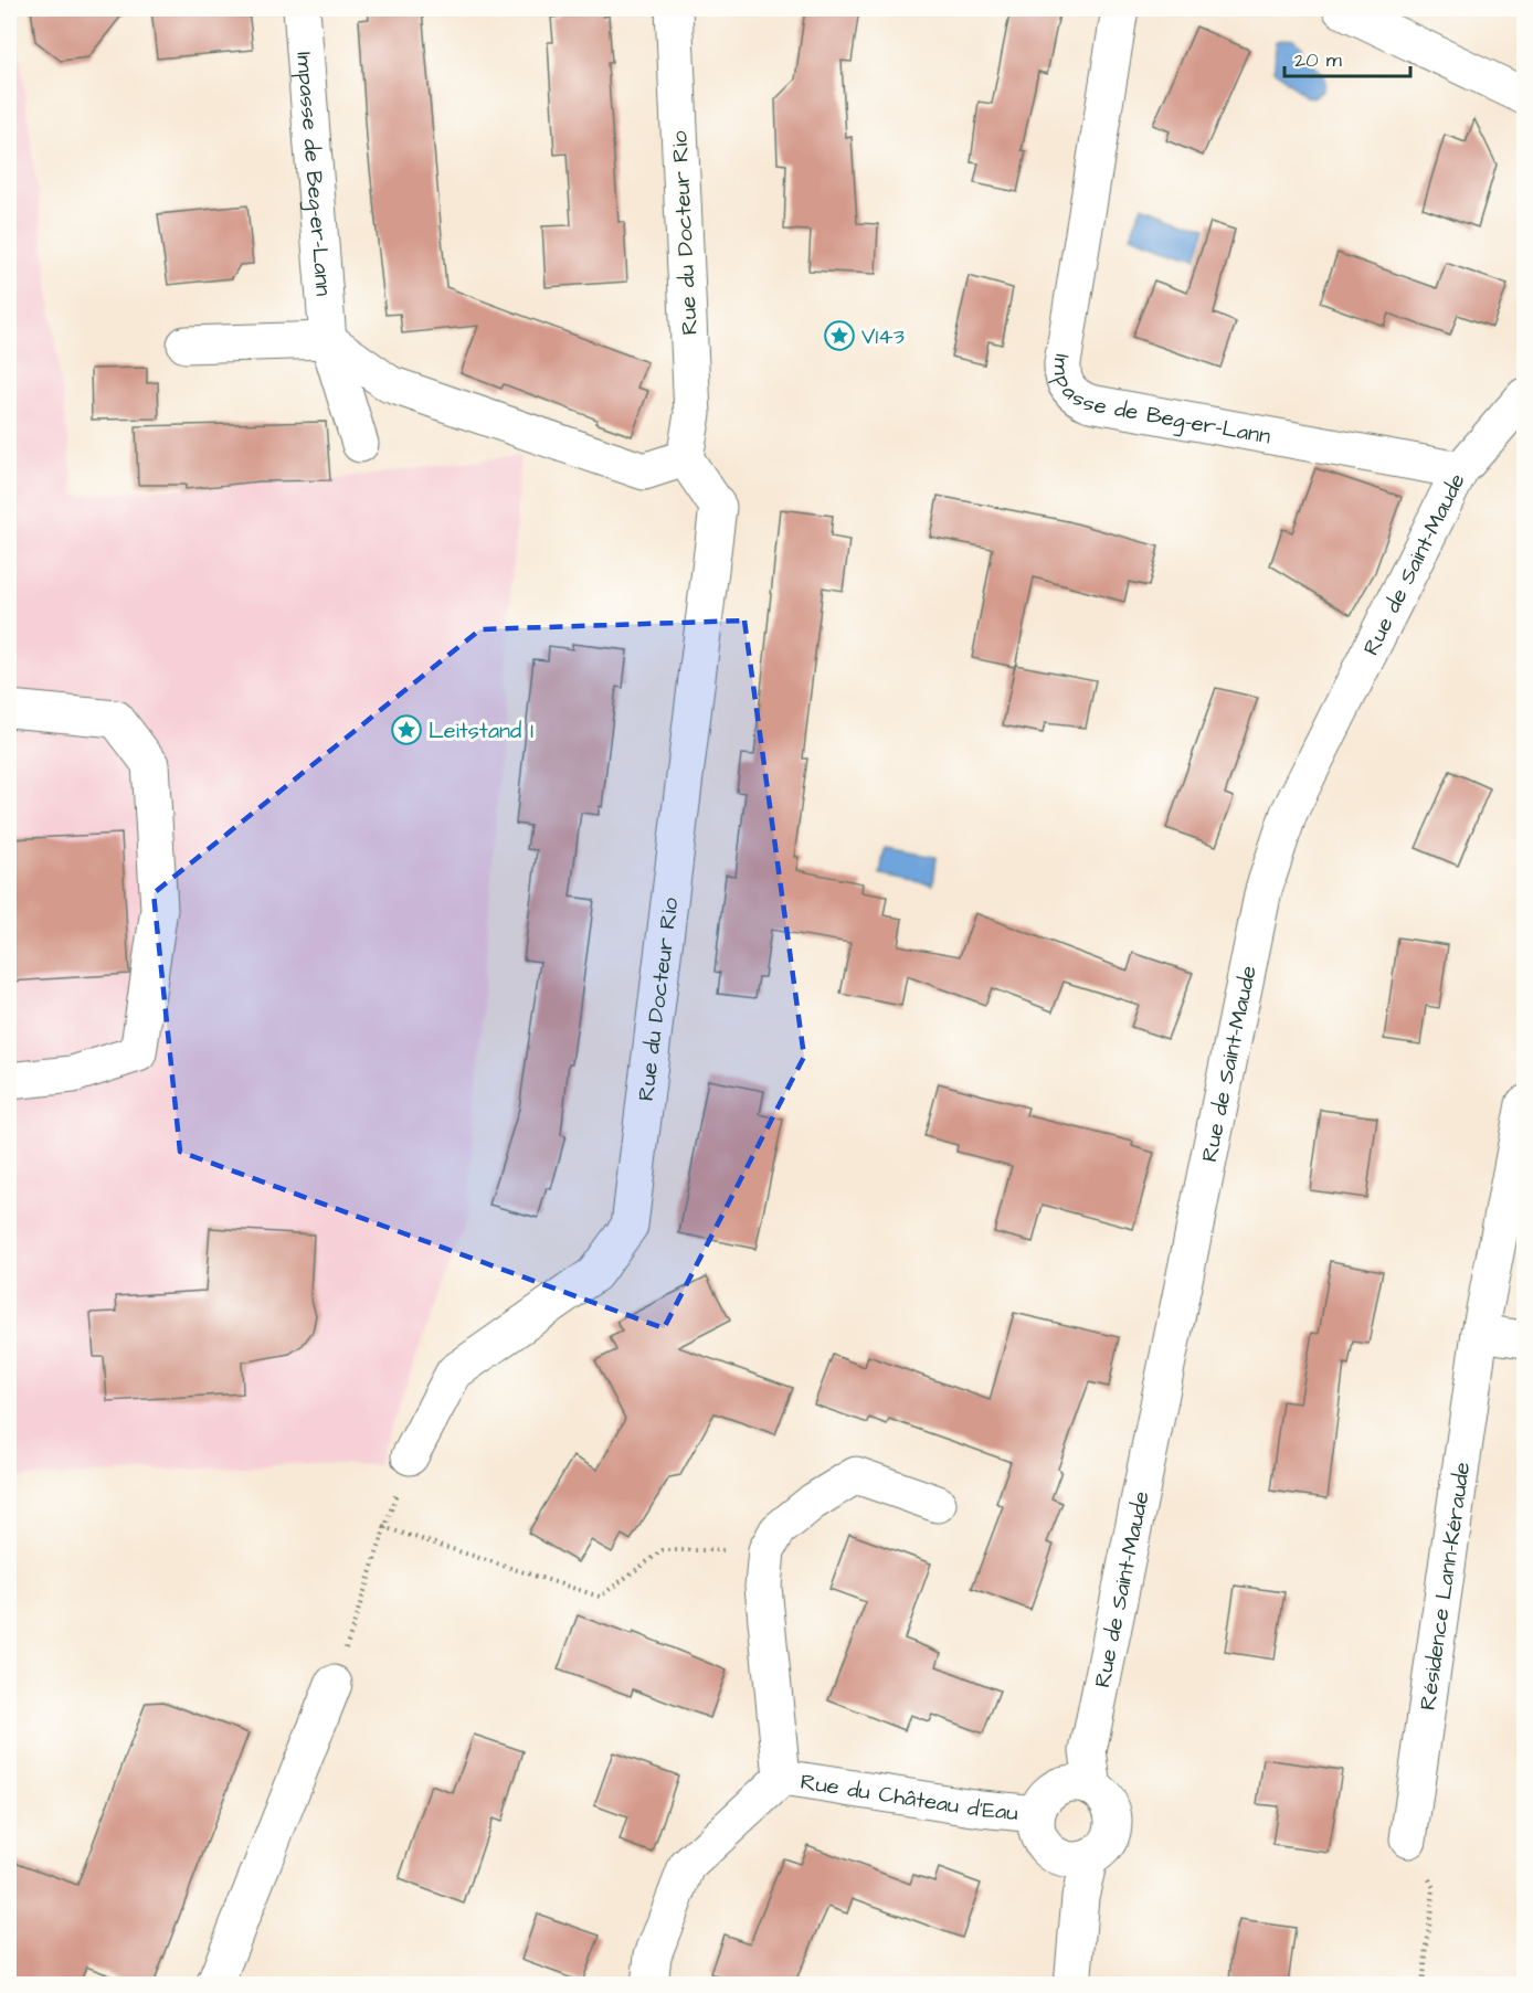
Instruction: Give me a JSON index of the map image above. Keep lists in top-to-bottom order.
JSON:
{
  "streets": {
    "street": [
      "Impasse de Beg-er-Lann",
      "Rue du Docteur Rio",
      "Rue de Saint-Maude",
      "Résidence Lann-Kéraude",
      "Rue du Château d'Eau"
    ]
  },
  "crossings": [
    ["Impasse de Beg-er-Lann", "Rue de Saint-Maude"],
    ["Rue de Saint-Maude", "Rue du Château d'Eau"]
  ],
  "places": {
    "place": ["V143", "Leitstand I"]
  },
  "scale_bar": "20 m"
}
